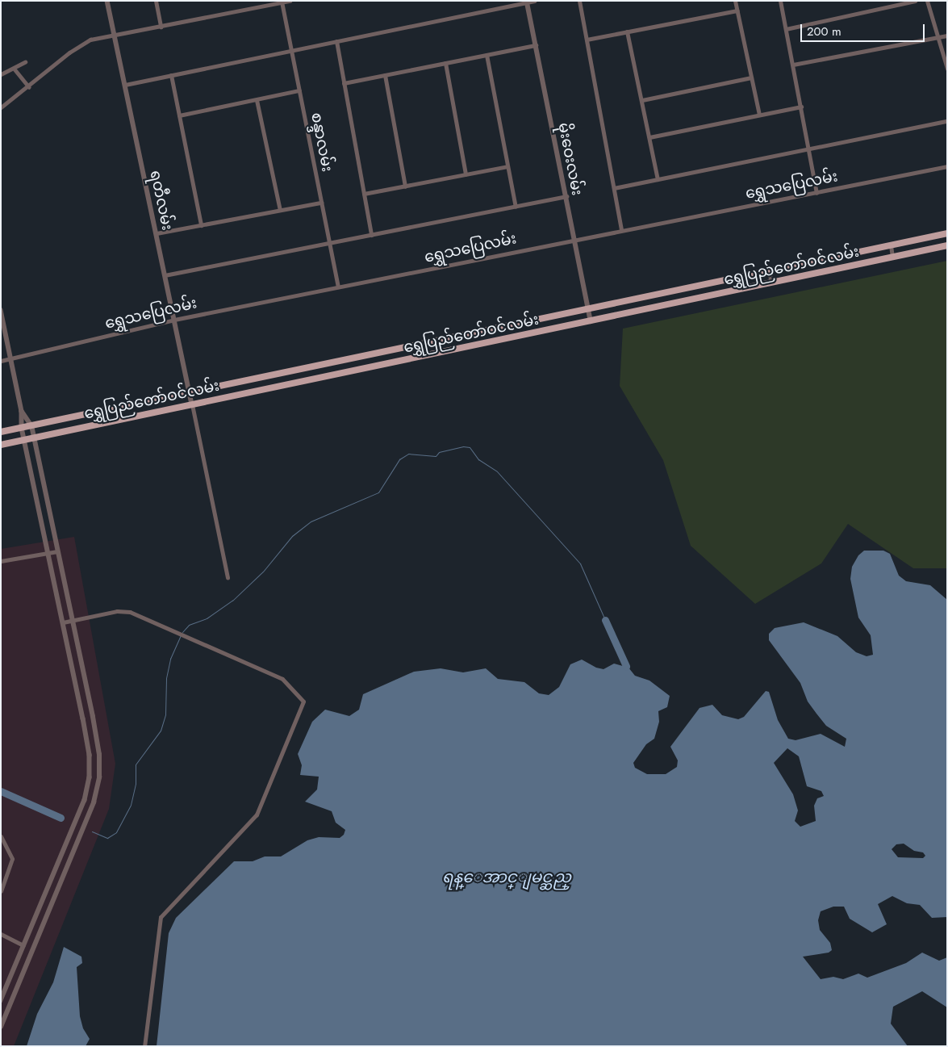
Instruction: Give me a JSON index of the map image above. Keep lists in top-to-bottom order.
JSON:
{
  "streets": {
    "main road": ["ရွှေပြည်တော်ဝင်လမ်း"],
    "street": [
      "စန္ဒာလမ်း",
      "မိုးဝေးလမ်း",
      "ရွှေသပြေလမ်း",
      "ရတီလမ်း"
    ]
  },
  "crossings": [
    ["စန္ဒာလမ်း", "ရွှေသပြေလမ်း"],
    ["မိုးဝေးလမ်း", "ရွှေသပြေလမ်း"],
    ["မိုးဝေးလမ်း", "ရွှေပြည်တော်ဝင်လမ်း"],
    ["ရွှေသပြေလမ်း", "ရတီလမ်း"],
    ["ရတီလမ်း", "ရွှေပြည်တော်ဝင်လမ်း"]
  ],
  "water": ["ရန္ေအာင္ျမင္ဆည္"],
  "scale_bar": "200 m"
}
